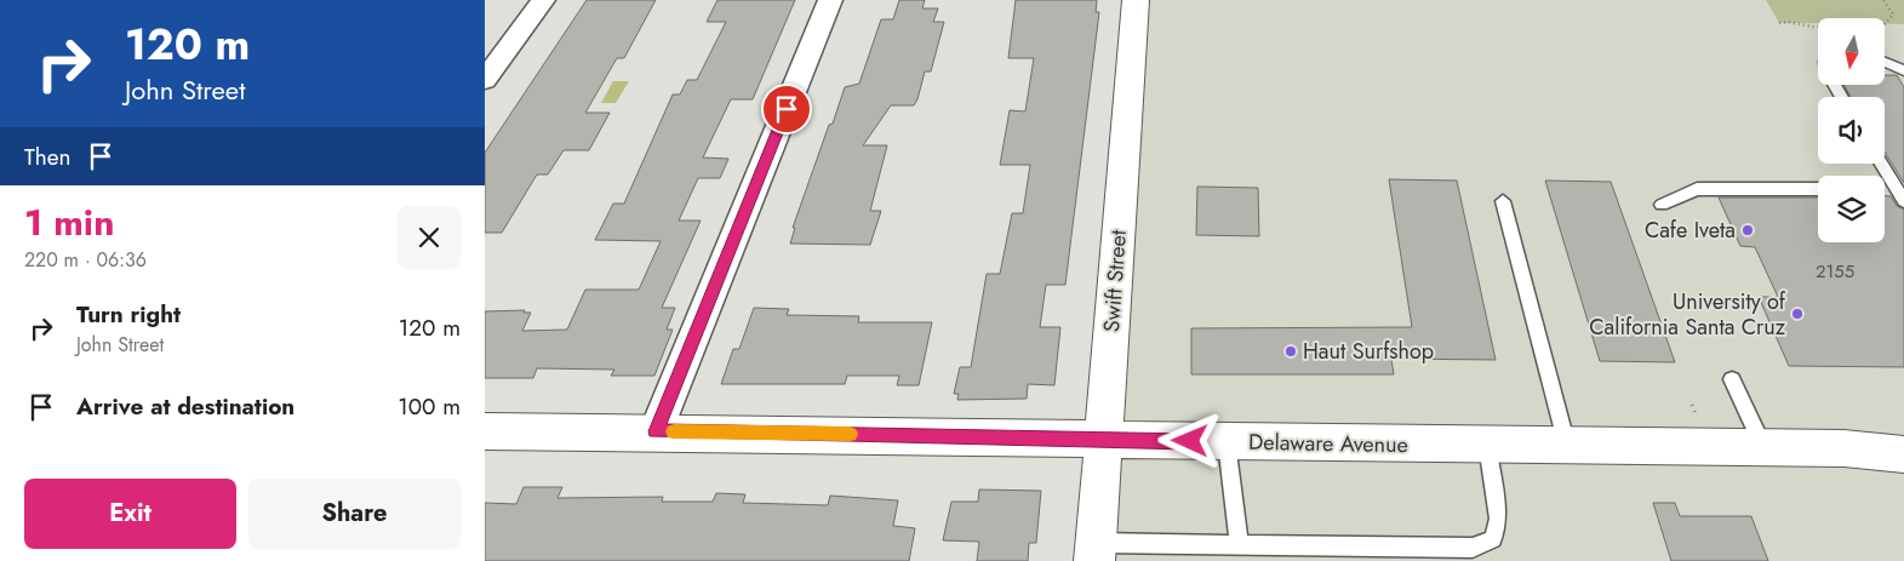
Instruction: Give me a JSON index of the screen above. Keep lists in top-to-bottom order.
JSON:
{
  "streets": {
    "main road": ["Swift Street", "Delaware Avenue"]
  },
  "crossings": [
    ["Swift Street", "Delaware Avenue"]
  ],
  "places": ["Cafe Iveta", "University of California Santa Cruz", "Haut Surfshop"],
  "house_numbers": ["2155"],
  "north": "bottom",
  "page": {
    "turn": ["120 m", "John Street"],
    "then": "Then",
    "heading": ["1 min", "220 m · 06:36"],
    "list": [
      {
        "name": "Turn right",
        "note": "John Street",
        "value": "120 m"
      },
      {
        "name": "Arrive at destination",
        "value": "100 m"
      }
    ],
    "buttons": ["Exit", "Share"]
  }
}
